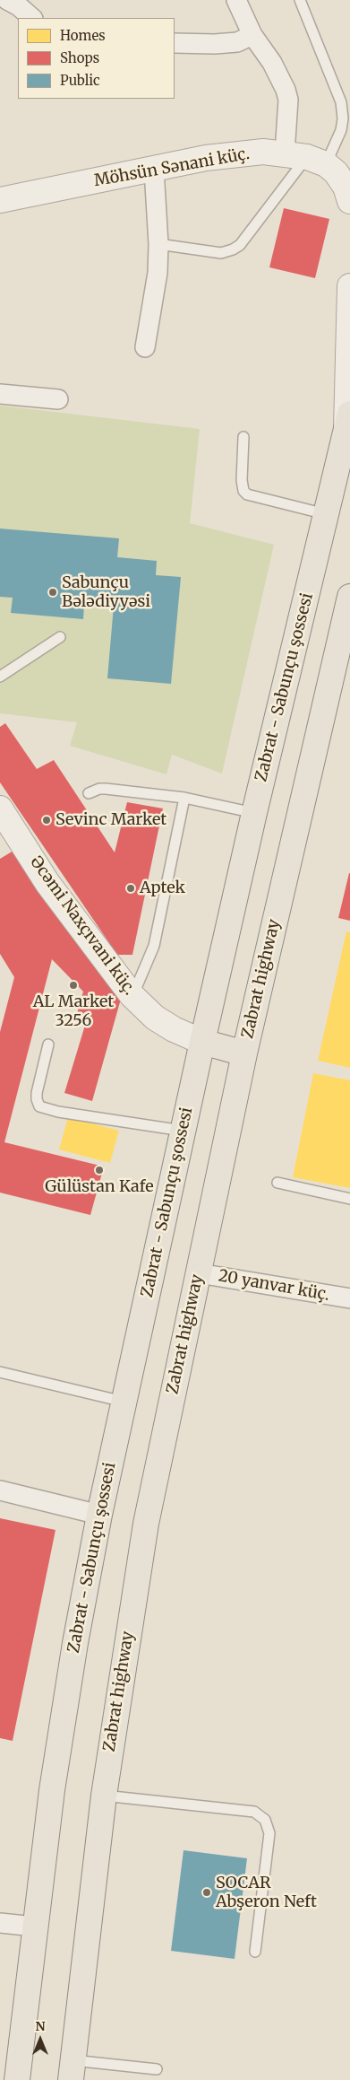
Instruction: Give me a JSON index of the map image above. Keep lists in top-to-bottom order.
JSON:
{
  "streets": {
    "main road": ["Zabrat - Sabunçu şossesi", "Zabrat highway"],
    "street": ["Möhsün Sənani küç.", "Əcəmi Naxçıvani küç.", "20 yanvar küç."]
  },
  "crossings": [
    ["Zabrat - Sabunçu şossesi", "Əcəmi Naxçıvani küç."],
    ["Zabrat highway", "20 yanvar küç."]
  ],
  "places": [
    "Sabunçu Bələdiyyəsi",
    "Sevinc Market",
    "Aptek",
    "AL Market 3256",
    "Gülüstan Kafe",
    "SOCAR Abşeron Neft"
  ],
  "legend": ["Homes", "Shops", "Public"],
  "north": "top"
}
